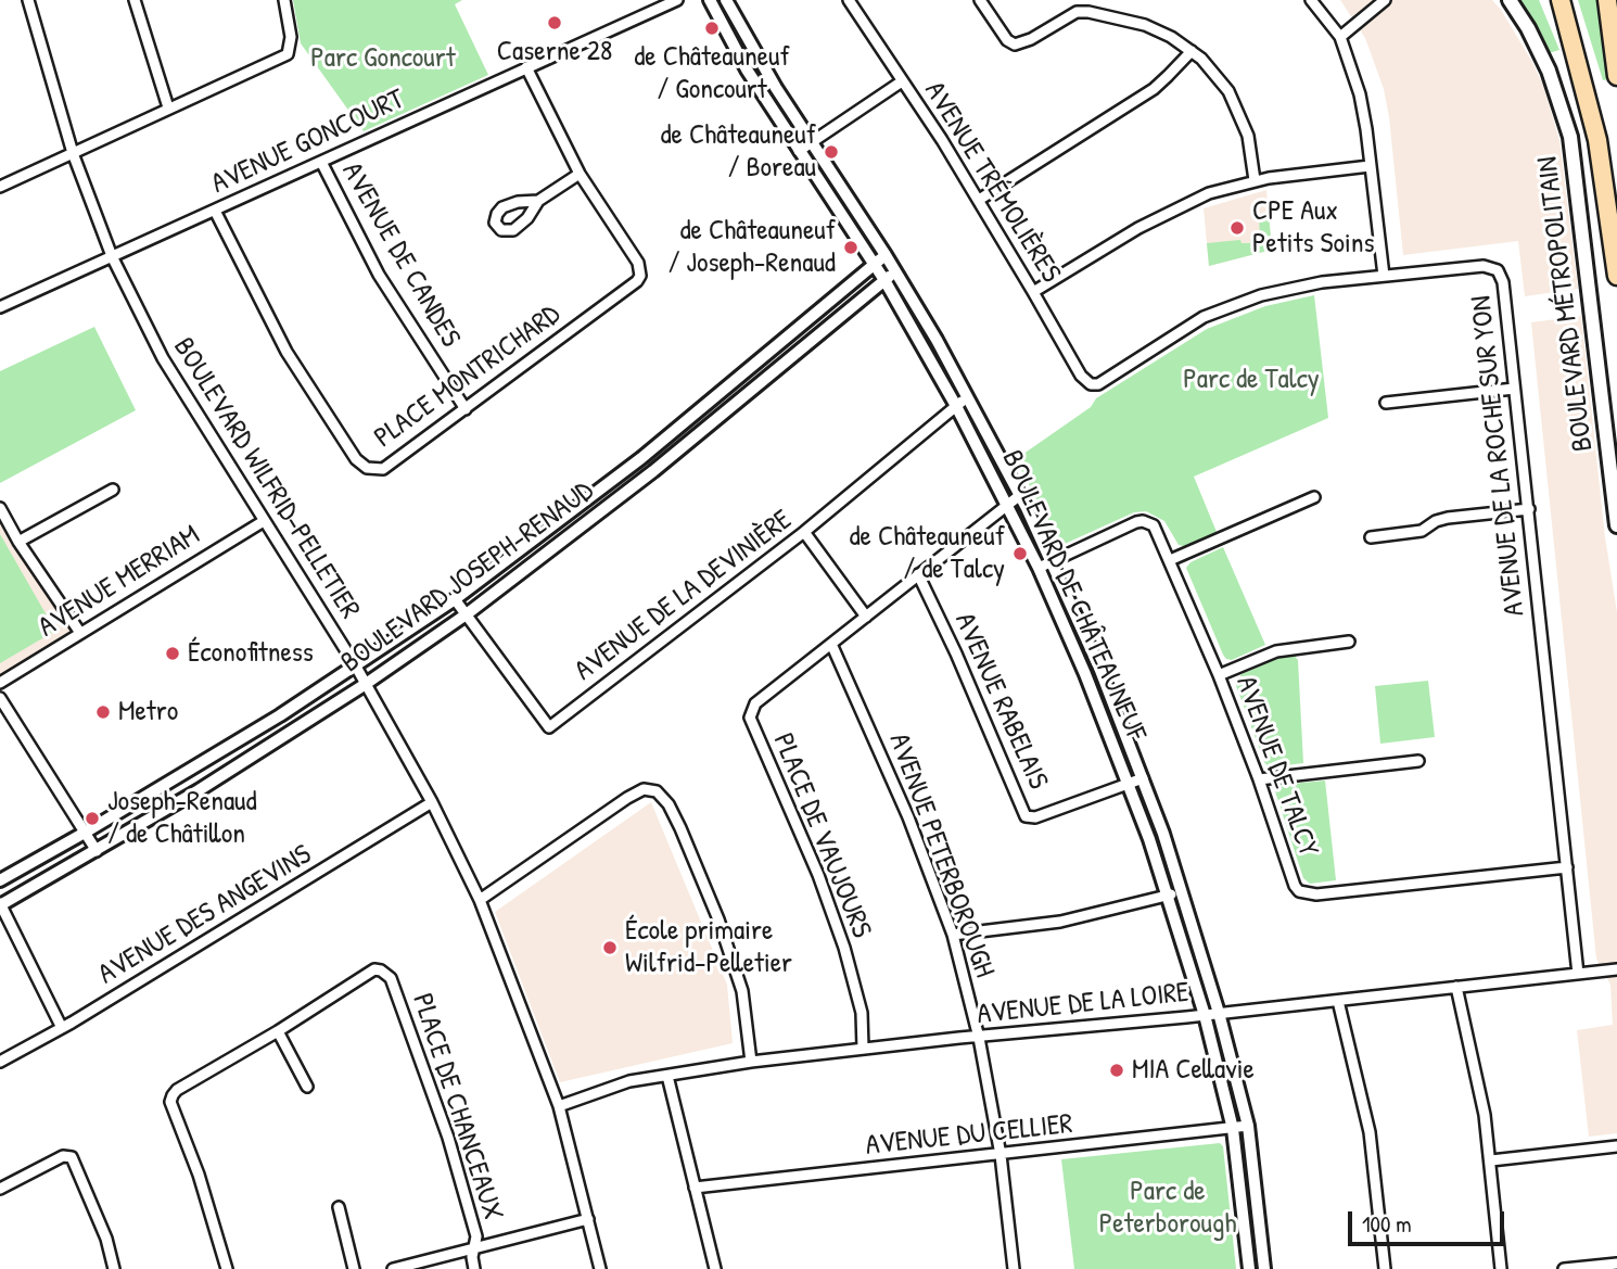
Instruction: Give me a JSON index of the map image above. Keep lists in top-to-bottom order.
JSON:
{
  "streets": {
    "main road": ["BOULEVARD MÉTROPOLITAIN"],
    "street": [
      "AVENUE GONCOURT",
      "AVENUE TRÉMOLIÈRES",
      "AVENUE DE CANDES",
      "PLACE MONTRICHARD",
      "AVENUE DE LA ROCHE SUR YON",
      "BOULEVARD WILFRID-PELLETIER",
      "BOULEVARD JOSEPH-RENAUD",
      "AVENUE MERRIAM",
      "AVENUE DE LA DEVINIÈRE",
      "BOULEVARD DE CHÂTEAUNEUF",
      "AVENUE RABELAIS",
      "AVENUE DE TALCY",
      "PLACE DE VAUJOURS",
      "AVENUE PETERBOROUGH",
      "AVENUE DES ANGEVINS",
      "AVENUE DE LA LOIRE",
      "PLACE DE CHANCEAUX",
      "AVENUE DU CELLIER"
    ]
  },
  "crossings": [
    ["AVENUE GONCOURT", "AVENUE DE CANDES"],
    ["AVENUE GONCOURT", "PLACE MONTRICHARD"],
    ["AVENUE GONCOURT", "BOULEVARD WILFRID-PELLETIER"],
    ["AVENUE TRÉMOLIÈRES", "AVENUE DE LA ROCHE SUR YON"],
    ["AVENUE DE CANDES", "PLACE MONTRICHARD"],
    ["AVENUE DE LA ROCHE SUR YON", "AVENUE DE TALCY"],
    ["AVENUE DE LA ROCHE SUR YON", "AVENUE DE LA LOIRE"],
    ["BOULEVARD WILFRID-PELLETIER", "BOULEVARD JOSEPH-RENAUD"],
    ["BOULEVARD WILFRID-PELLETIER", "AVENUE MERRIAM"],
    ["BOULEVARD WILFRID-PELLETIER", "AVENUE DES ANGEVINS"],
    ["BOULEVARD WILFRID-PELLETIER", "AVENUE DE LA LOIRE"],
    ["BOULEVARD JOSEPH-RENAUD", "AVENUE DE LA DEVINIÈRE"],
    ["BOULEVARD JOSEPH-RENAUD", "BOULEVARD DE CHÂTEAUNEUF"],
    ["AVENUE DE LA DEVINIÈRE", "BOULEVARD DE CHÂTEAUNEUF"],
    ["BOULEVARD DE CHÂTEAUNEUF", "AVENUE RABELAIS"],
    ["BOULEVARD DE CHÂTEAUNEUF", "AVENUE DE TALCY"],
    ["BOULEVARD DE CHÂTEAUNEUF", "PLACE DE VAUJOURS"],
    ["BOULEVARD DE CHÂTEAUNEUF", "AVENUE DE LA LOIRE"],
    ["BOULEVARD DE CHÂTEAUNEUF", "AVENUE DU CELLIER"],
    ["AVENUE RABELAIS", "PLACE DE VAUJOURS"],
    ["PLACE DE VAUJOURS", "AVENUE PETERBOROUGH"],
    ["PLACE DE VAUJOURS", "AVENUE DE LA LOIRE"],
    ["AVENUE PETERBOROUGH", "AVENUE DE LA LOIRE"],
    ["AVENUE PETERBOROUGH", "AVENUE DU CELLIER"]
  ],
  "parks": ["Parc Goncourt", "Parc de Talcy", "Parc de Peterborough"],
  "places": [
    "Caserne 28",
    "de Châteauneuf / Goncourt",
    "de Châteauneuf / Boreau",
    "CPE Aux Petits Soins",
    "de Châteauneuf / Joseph-Renaud",
    "de Châteauneuf / de Talcy",
    "Éconofitness",
    "Metro",
    "Joseph-Renaud / de Châtillon",
    "École primaire Wilfrid-Pelletier",
    "MIA Cellavie"
  ],
  "scale_bar": "100 m"
}
